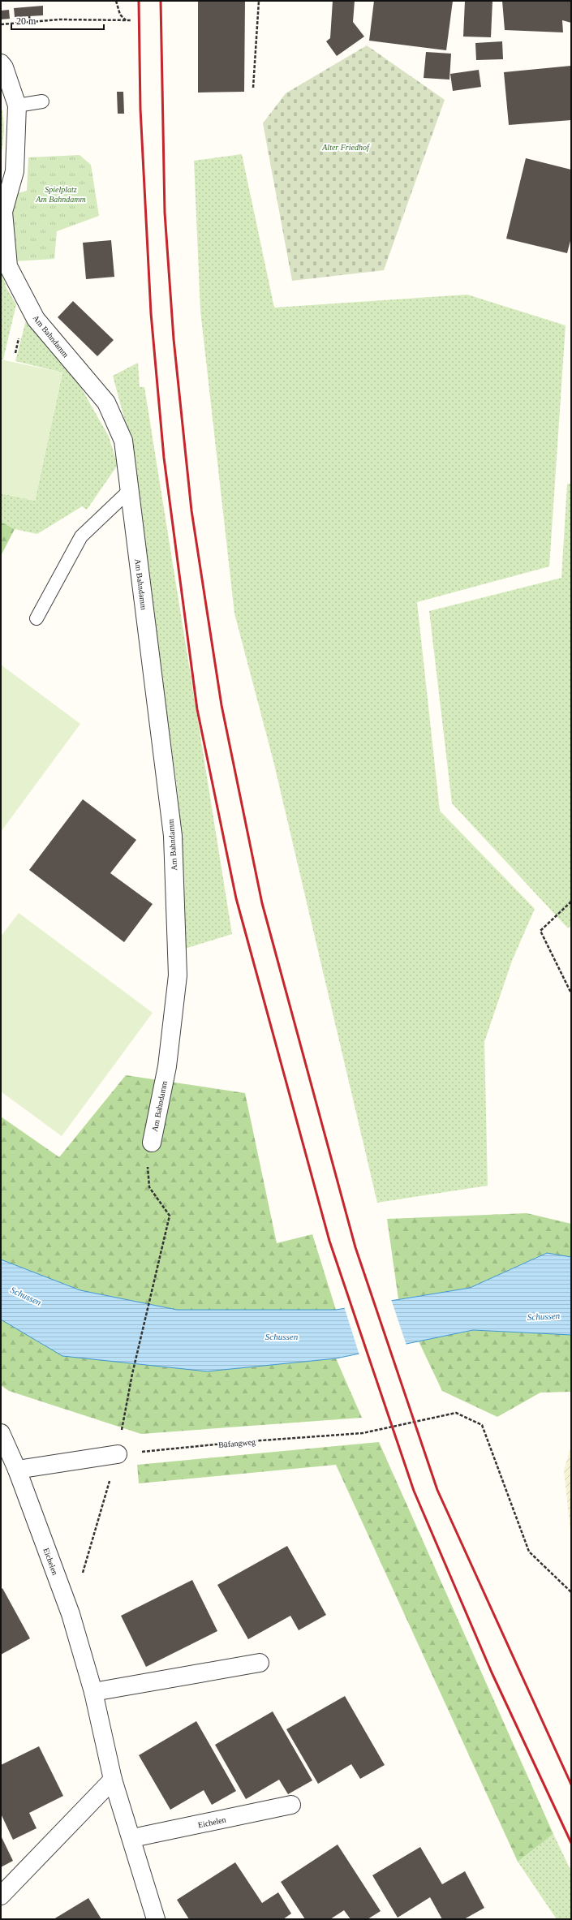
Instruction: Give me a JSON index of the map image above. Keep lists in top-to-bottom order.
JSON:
{
  "streets": {
    "street": ["Am Bahndamm", "Eichelen"],
    "path": ["Büfangweg"]
  },
  "water": ["Schussen"],
  "parks": ["Alter Friedhof", "Spielplatz Am Bahndamm"],
  "scale_bar": "20 m"
}
